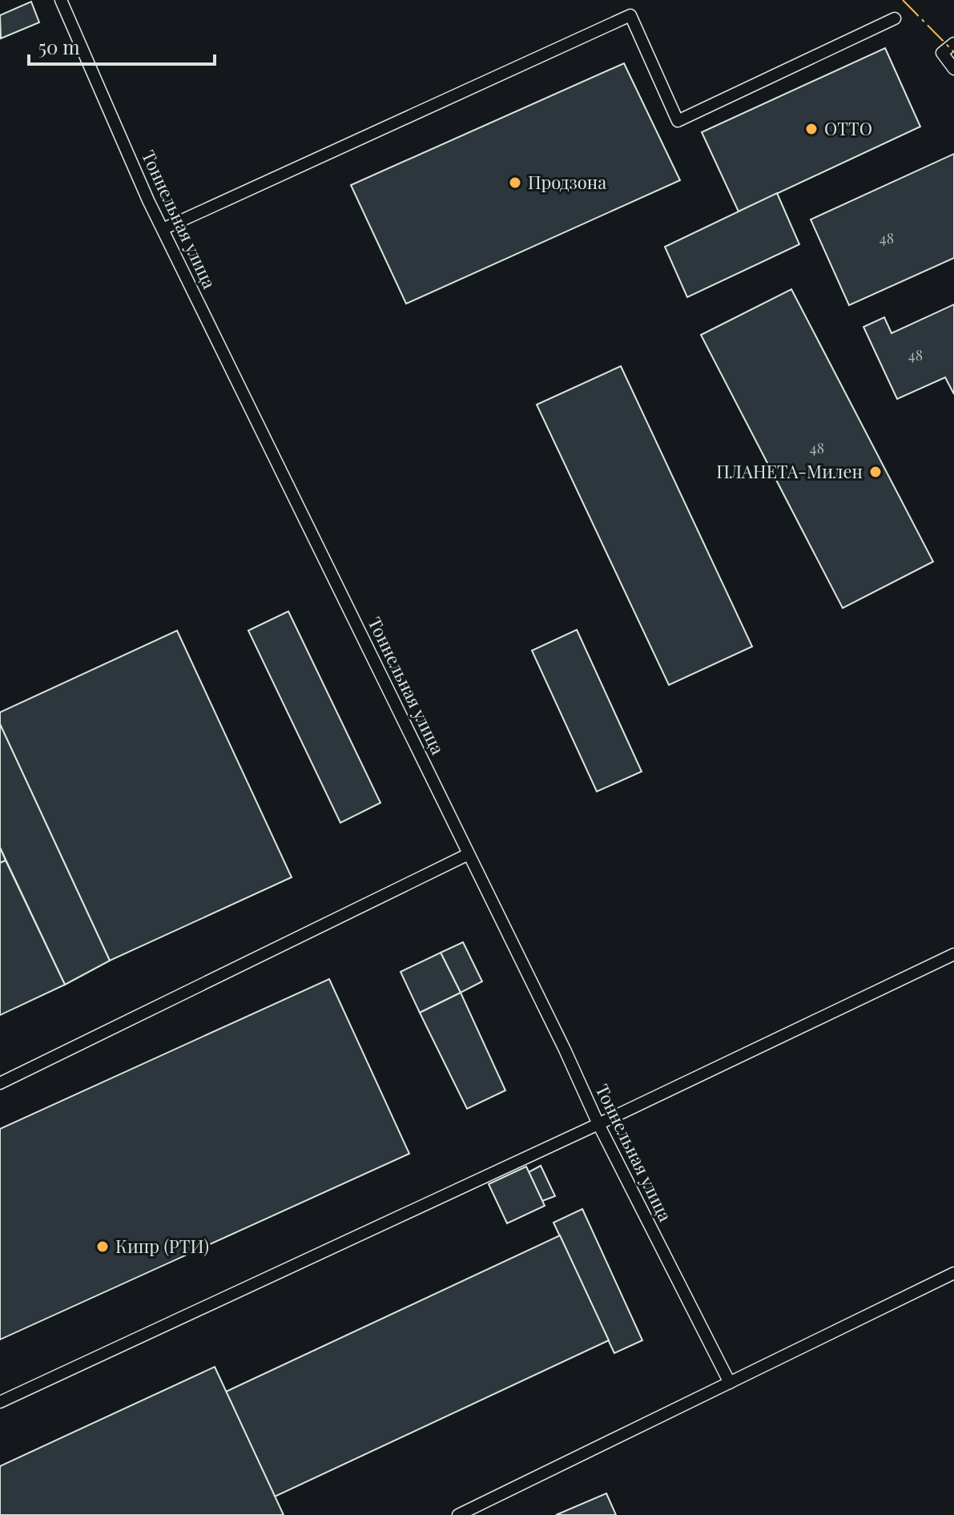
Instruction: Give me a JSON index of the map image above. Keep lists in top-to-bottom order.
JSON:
{
  "streets": {
    "lane": ["Тоннельная улица"]
  },
  "places": [
    "ОТТО",
    "Продзона",
    "ПЛАНЕТА-Милен",
    "Кипр (РТИ)"
  ],
  "house_numbers": ["48", "48", "48"],
  "scale_bar": "50 m"
}
